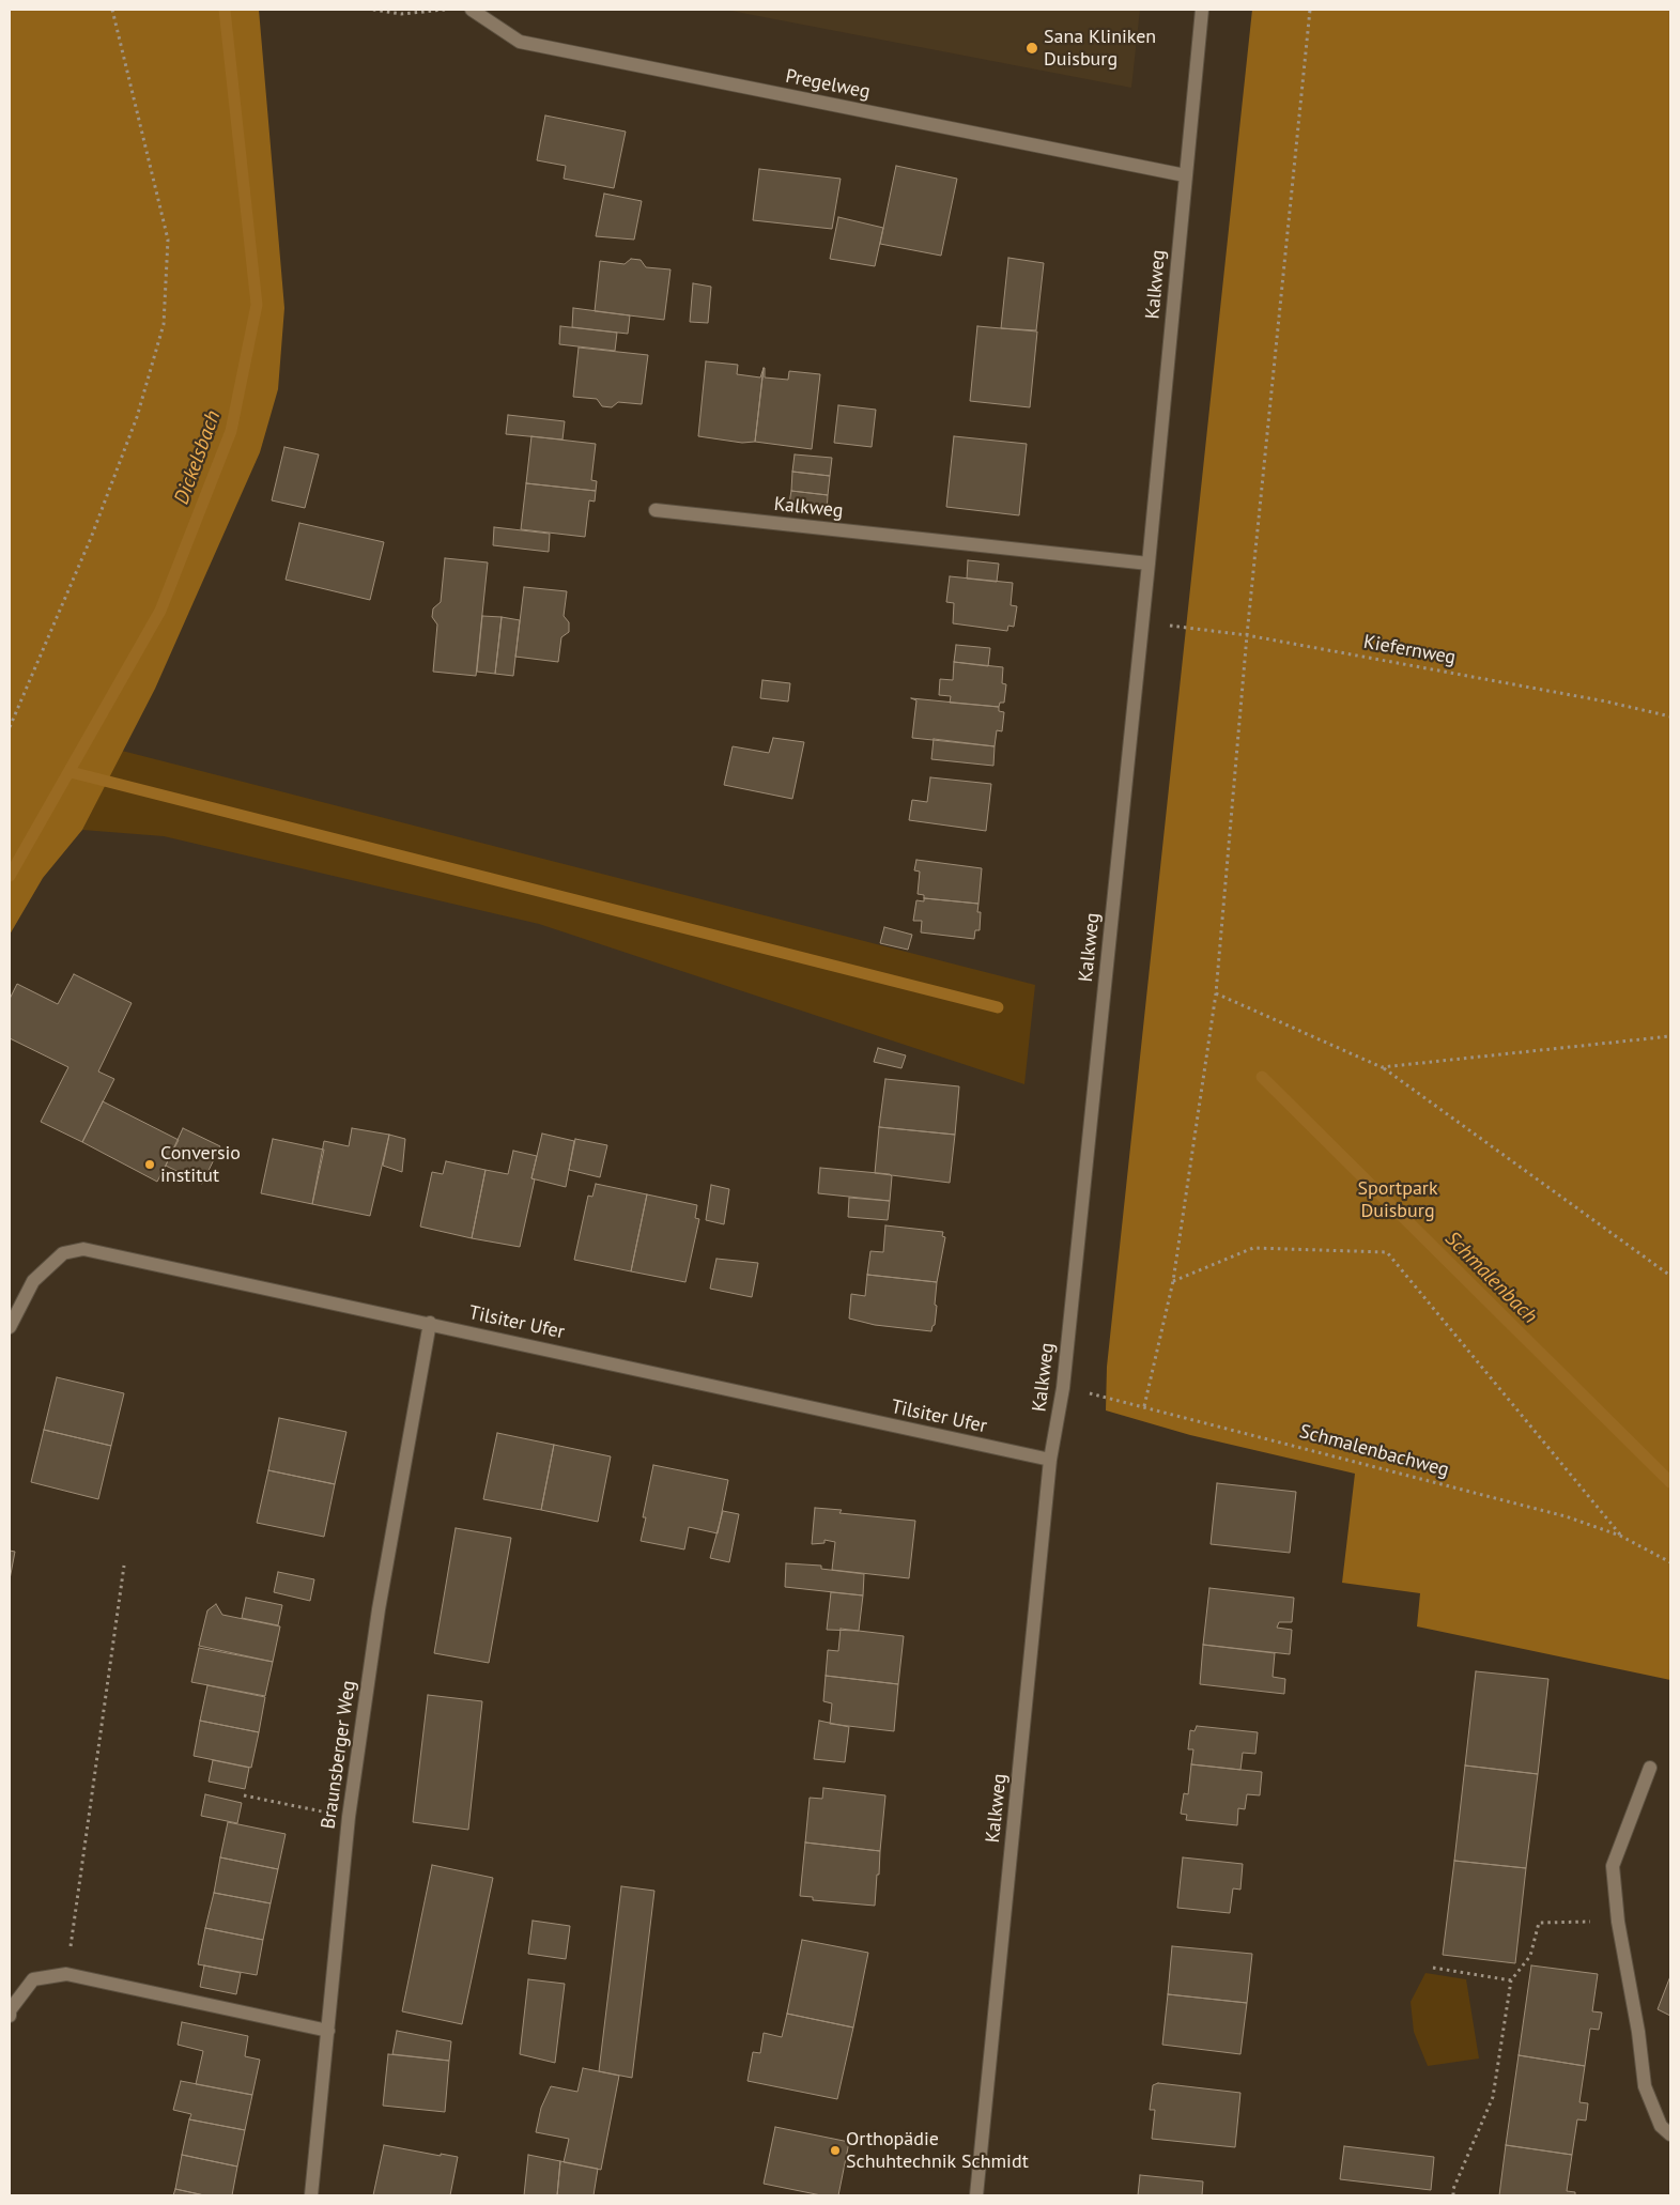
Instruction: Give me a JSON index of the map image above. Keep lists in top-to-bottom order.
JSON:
{
  "streets": {
    "street": [
      "Pregelweg",
      "Kalkweg",
      "Tilsiter Ufer",
      "Braunsberger Weg"
    ],
    "path": ["Kiefernweg", "Schmalenbachweg"]
  },
  "crossings": [
    ["Pregelweg", "Kalkweg"],
    ["Kalkweg", "Kiefernweg"],
    ["Kalkweg", "Tilsiter Ufer"],
    ["Kalkweg", "Schmalenbachweg"],
    ["Tilsiter Ufer", "Braunsberger Weg"]
  ],
  "water": ["Dickelsbach", "Schmalenbach"],
  "parks": ["Sportpark Duisburg"],
  "places": ["Sana Kliniken Duisburg", "Conversio institut", "Orthopädie Schuhtechnik Schmidt"]
}
